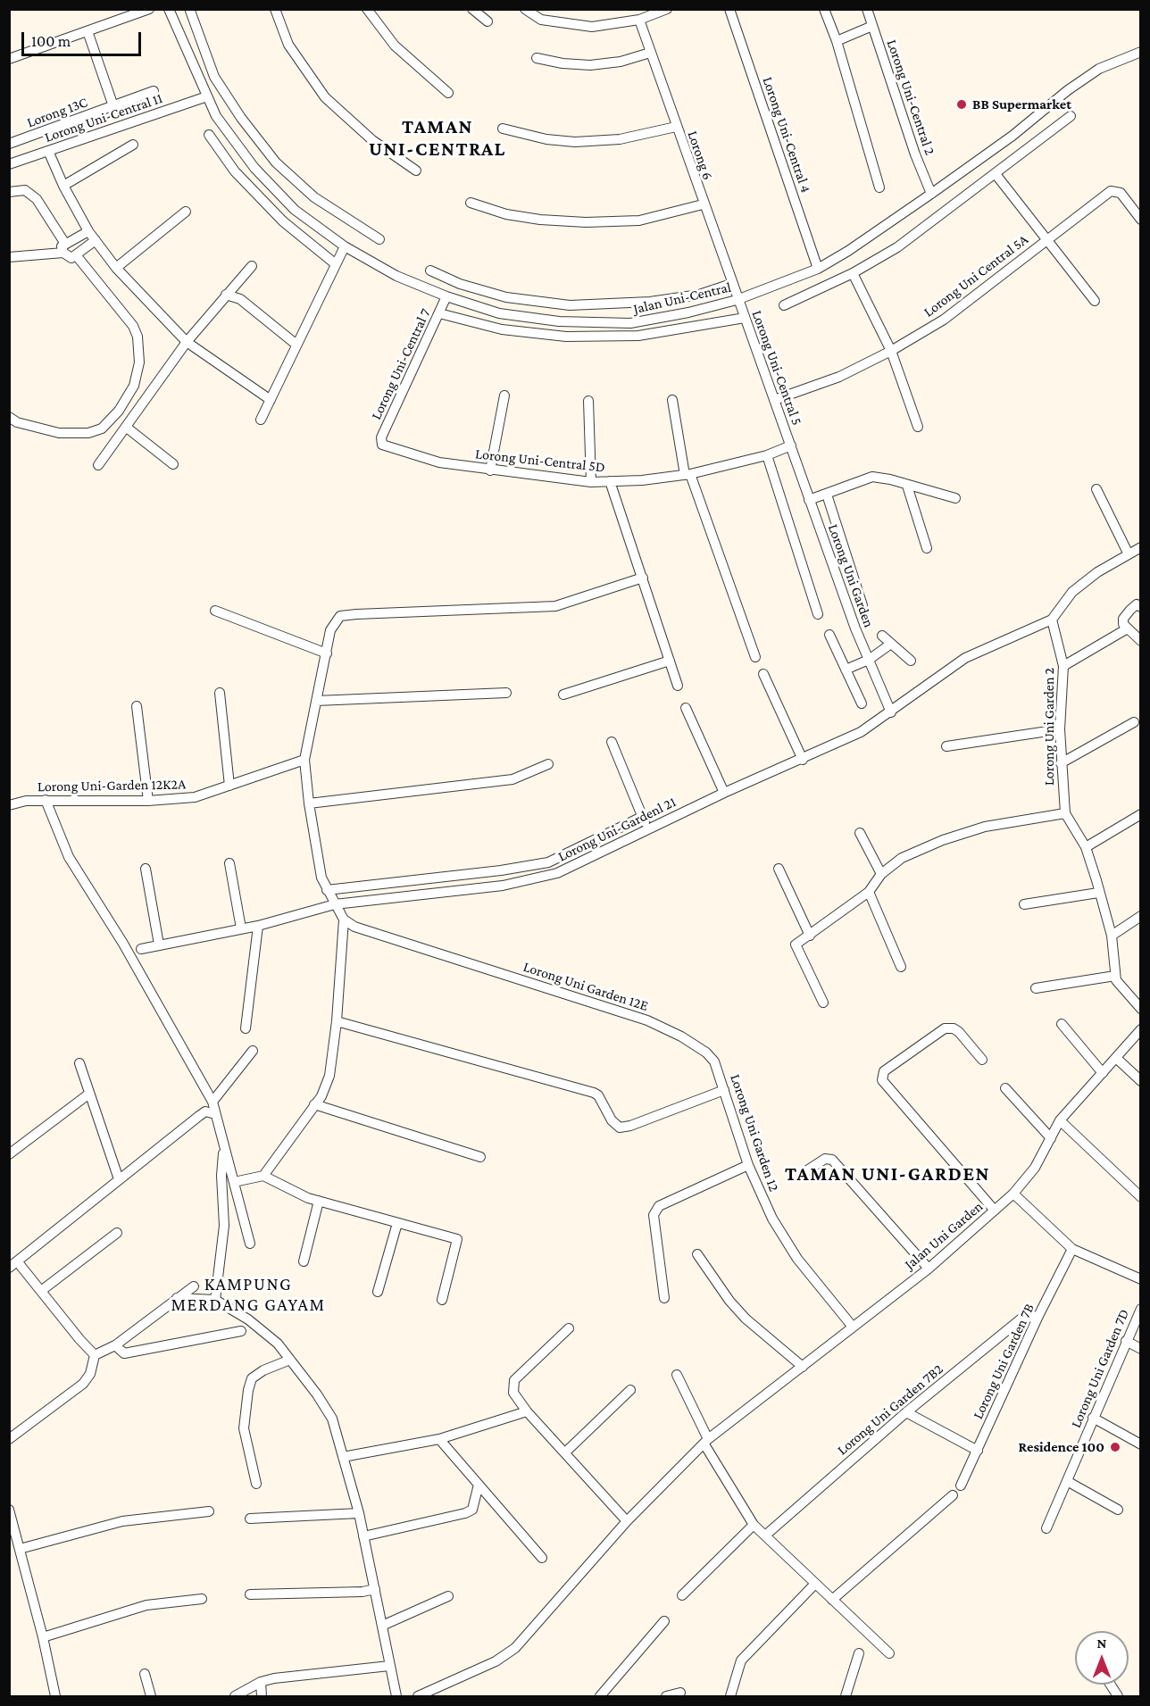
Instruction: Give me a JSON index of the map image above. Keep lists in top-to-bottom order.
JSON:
{
  "streets": {
    "street": [
      "Lorong Uni-Central 2",
      "Lorong 13C",
      "Lorong Uni-Central 11",
      "Lorong Uni-Central 4",
      "Lorong 6",
      "Lorong Uni Central 5A",
      "Jalan Uni-Central",
      "Lorong Uni-Central 7",
      "Lorong Uni-Central 5",
      "Lorong Uni-Central 5D",
      "Lorong Uni Garden",
      "Lorong Uni Garden 2",
      "Lorong Uni-Garden 12K2A",
      "Lorong Uni-Gardenl 21",
      "Lorong Uni Garden 12E",
      "Lorong Uni Garden 12",
      "Jalan Uni Garden",
      "Lorong Uni Garden 7B",
      "Lorong Uni Garden 7D",
      "Lorong Uni Garden 7B2"
    ]
  },
  "crossings": [
    ["Lorong Uni-Central 2", "Jalan Uni-Central"],
    ["Lorong Uni-Central 11", "Jalan Uni-Central"],
    ["Lorong Uni-Central 4", "Jalan Uni-Central"],
    ["Lorong 6", "Jalan Uni-Central"],
    ["Lorong 6", "Lorong Uni-Central 5"],
    ["Lorong Uni Central 5A", "Lorong Uni-Central 5"],
    ["Jalan Uni-Central", "Lorong Uni-Central 7"],
    ["Jalan Uni-Central", "Lorong Uni-Central 5"],
    ["Lorong Uni-Central 7", "Lorong Uni-Central 5D"],
    ["Lorong Uni-Central 5", "Lorong Uni-Central 5D"],
    ["Lorong Uni-Central 5", "Lorong Uni Garden"],
    ["Lorong Uni-Central 5D", "Lorong Uni Garden"],
    ["Lorong Uni Garden", "Lorong Uni-Gardenl 21"],
    ["Lorong Uni Garden 2", "Lorong Uni-Gardenl 21"],
    ["Lorong Uni Garden 12E", "Lorong Uni Garden 12"],
    ["Lorong Uni Garden 12", "Jalan Uni Garden"],
    ["Lorong Uni Garden 7B", "Lorong Uni Garden 7B2"]
  ],
  "districts": ["TAMAN UNI-CENTRAL", "TAMAN UNI-GARDEN", "KAMPUNG MERDANG GAYAM"],
  "places": ["BB Supermarket", "Residence 100"],
  "scale_bar": "100 m",
  "north": "top"
}
